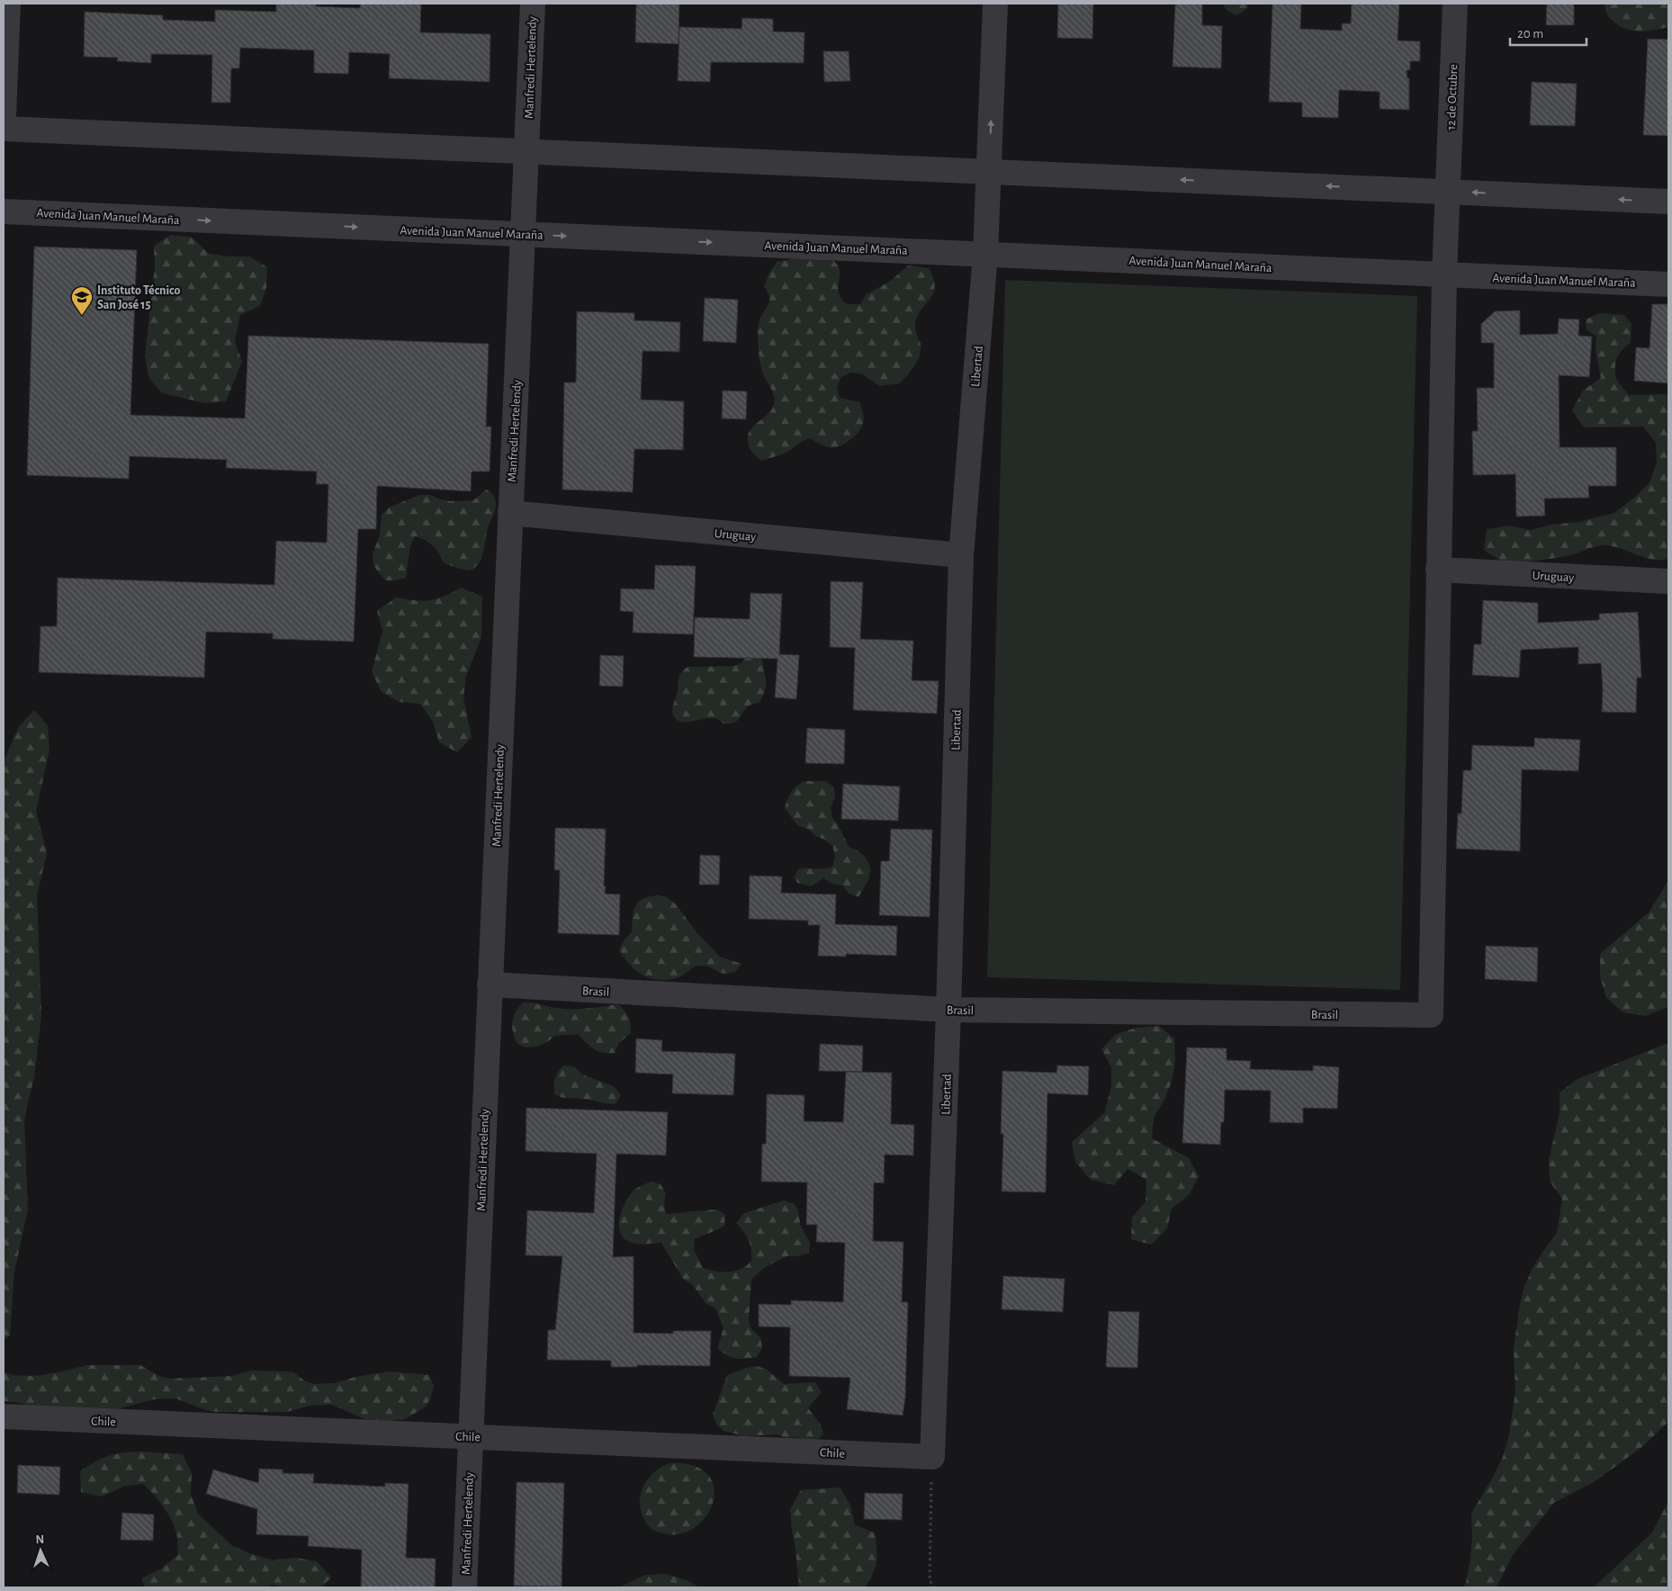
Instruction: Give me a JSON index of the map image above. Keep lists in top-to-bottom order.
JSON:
{
  "streets": {
    "street": [
      "Manfredi Hertelendy",
      "12 de Octubre",
      "Avenida Juan Manuel Maraña",
      "Libertad",
      "Uruguay",
      "Brasil",
      "Chile"
    ]
  },
  "crossings": [
    ["Manfredi Hertelendy", "Avenida Juan Manuel Maraña"],
    ["Manfredi Hertelendy", "Uruguay"],
    ["Manfredi Hertelendy", "Brasil"],
    ["Manfredi Hertelendy", "Chile"],
    ["12 de Octubre", "Avenida Juan Manuel Maraña"],
    ["12 de Octubre", "Uruguay"],
    ["12 de Octubre", "Brasil"],
    ["Avenida Juan Manuel Maraña", "Libertad"],
    ["Libertad", "Uruguay"],
    ["Libertad", "Brasil"],
    ["Libertad", "Chile"]
  ],
  "places": {
    "school or university": ["Instituto Técnico San José 15"]
  },
  "scale_bar": "20 m",
  "north": "top"
}
